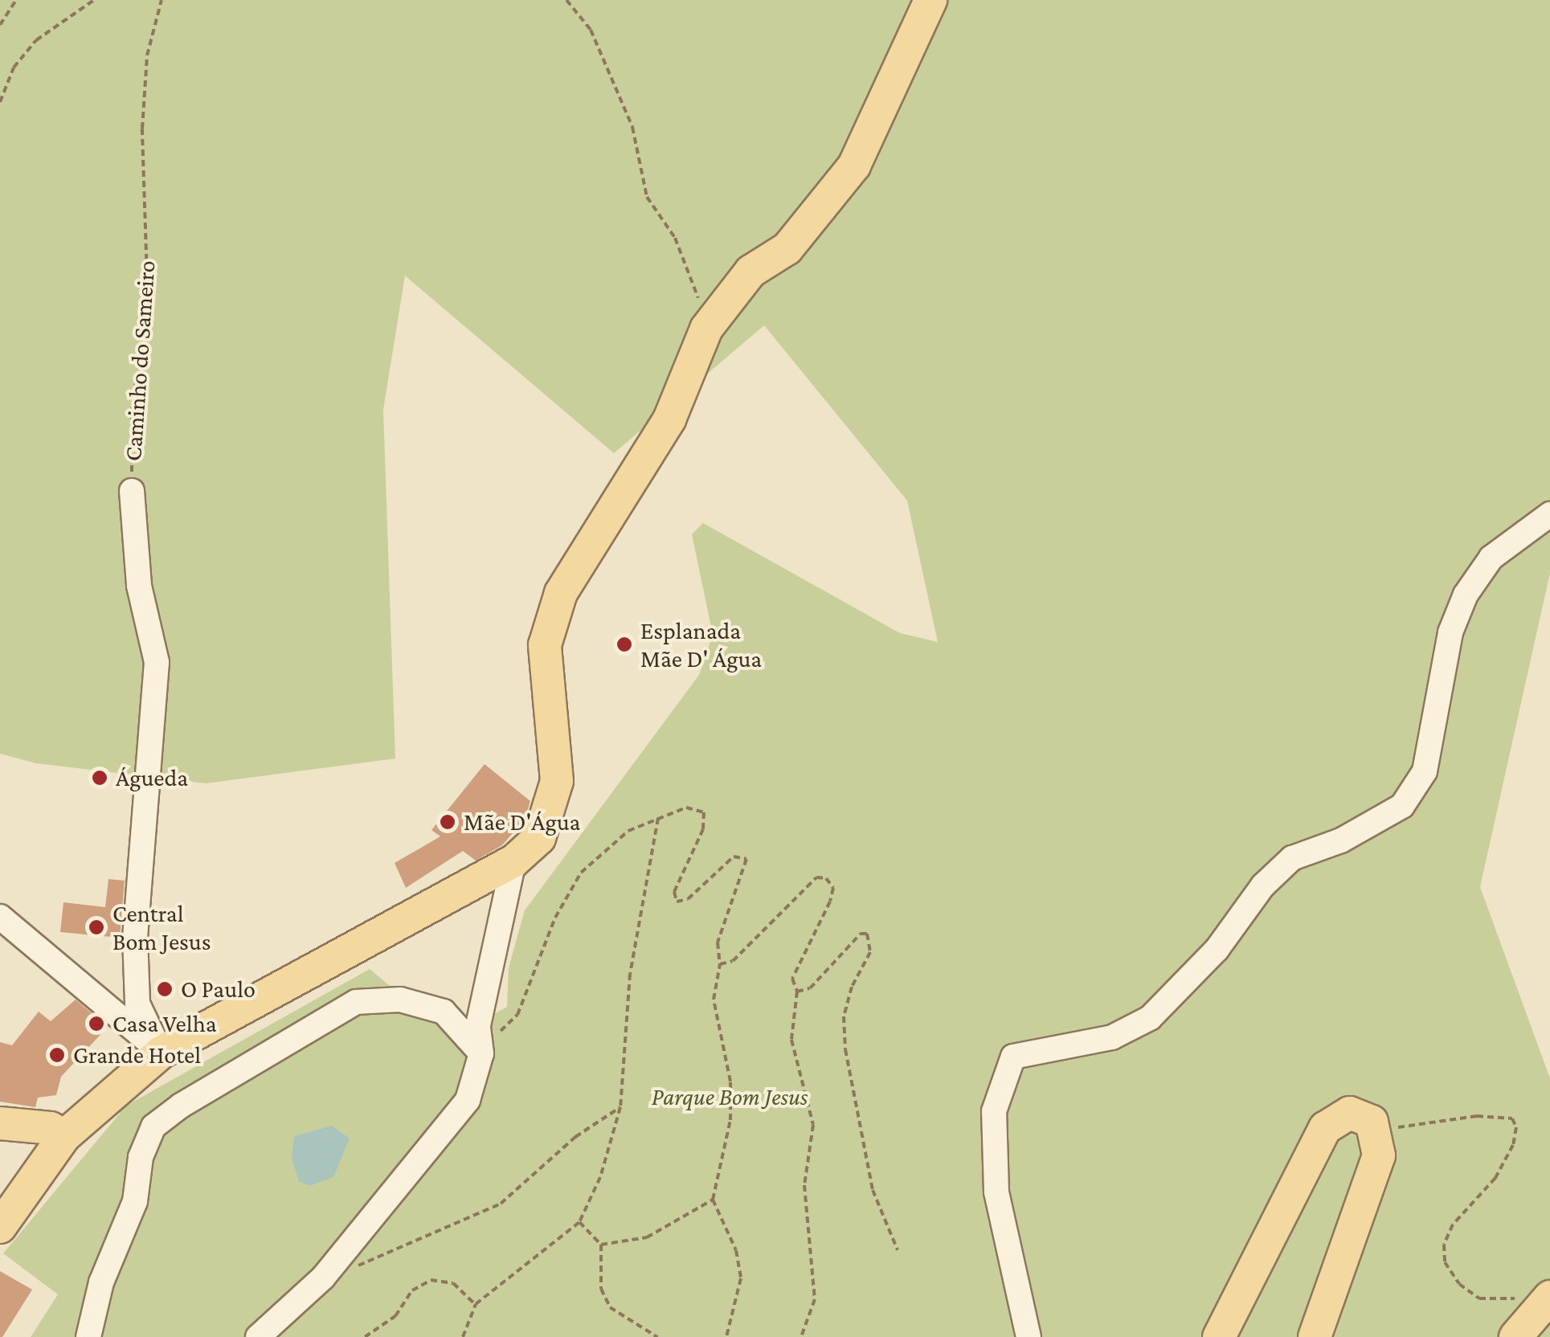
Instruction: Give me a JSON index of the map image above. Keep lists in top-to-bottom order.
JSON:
{
  "streets": {
    "street": ["Caminho do Sameiro"]
  },
  "parks": ["Parque Bom Jesus"],
  "places": [
    "Esplanada Mãe D' Água",
    "Águeda",
    "Mãe D'Água",
    "Central Bom Jesus",
    "O Paulo",
    "Casa Velha",
    "Grande Hotel"
  ]
}
